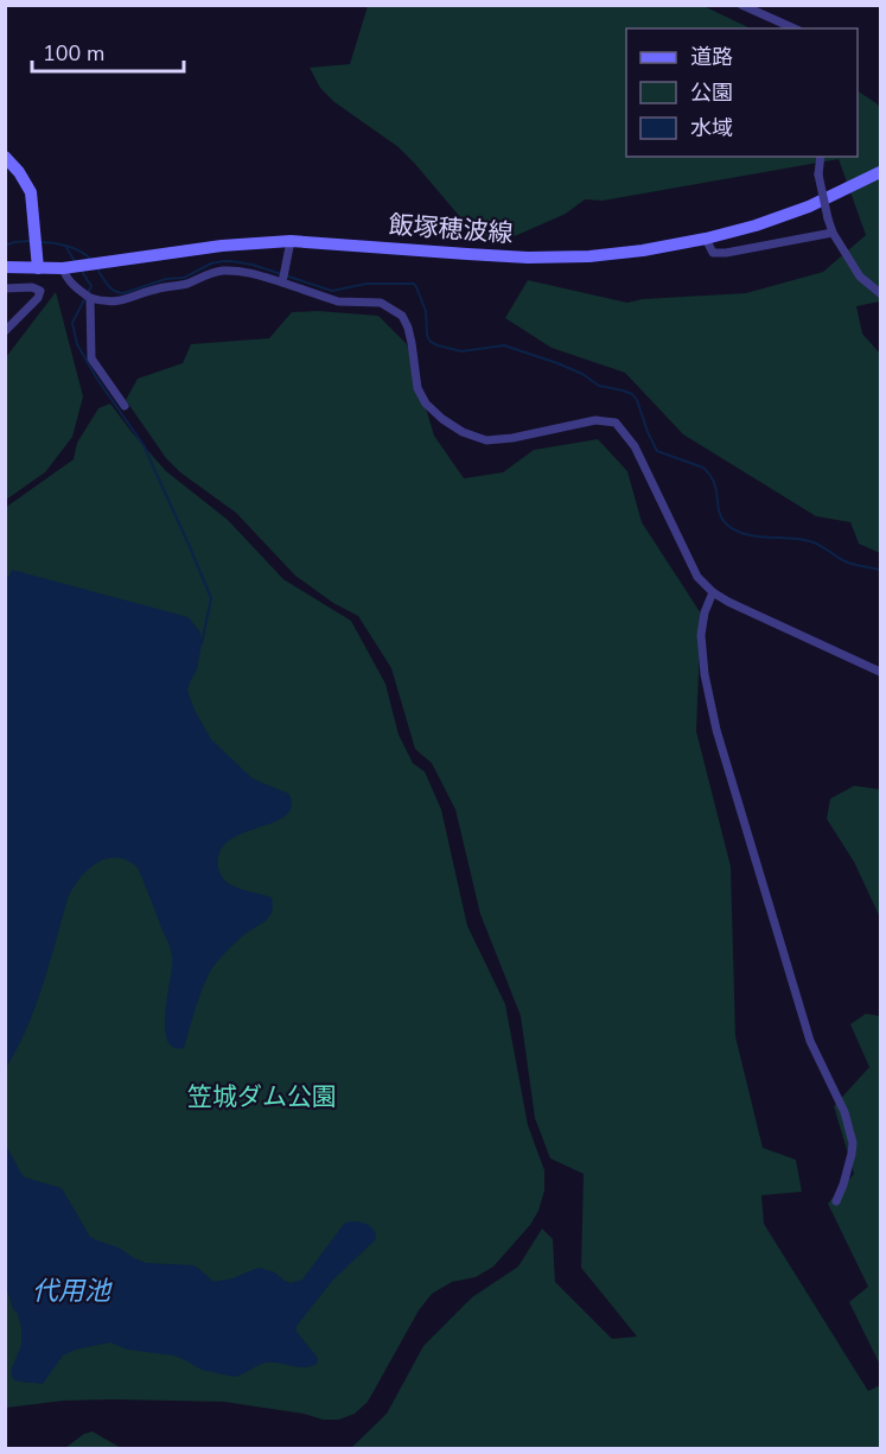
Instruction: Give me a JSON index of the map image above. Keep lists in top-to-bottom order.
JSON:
{
  "streets": {
    "main road": ["飯塚穂波線"]
  },
  "water": ["代用池"],
  "parks": ["笠城ダム公園"],
  "legend": ["道路", "公園", "水域"],
  "scale_bar": "100 m"
}
